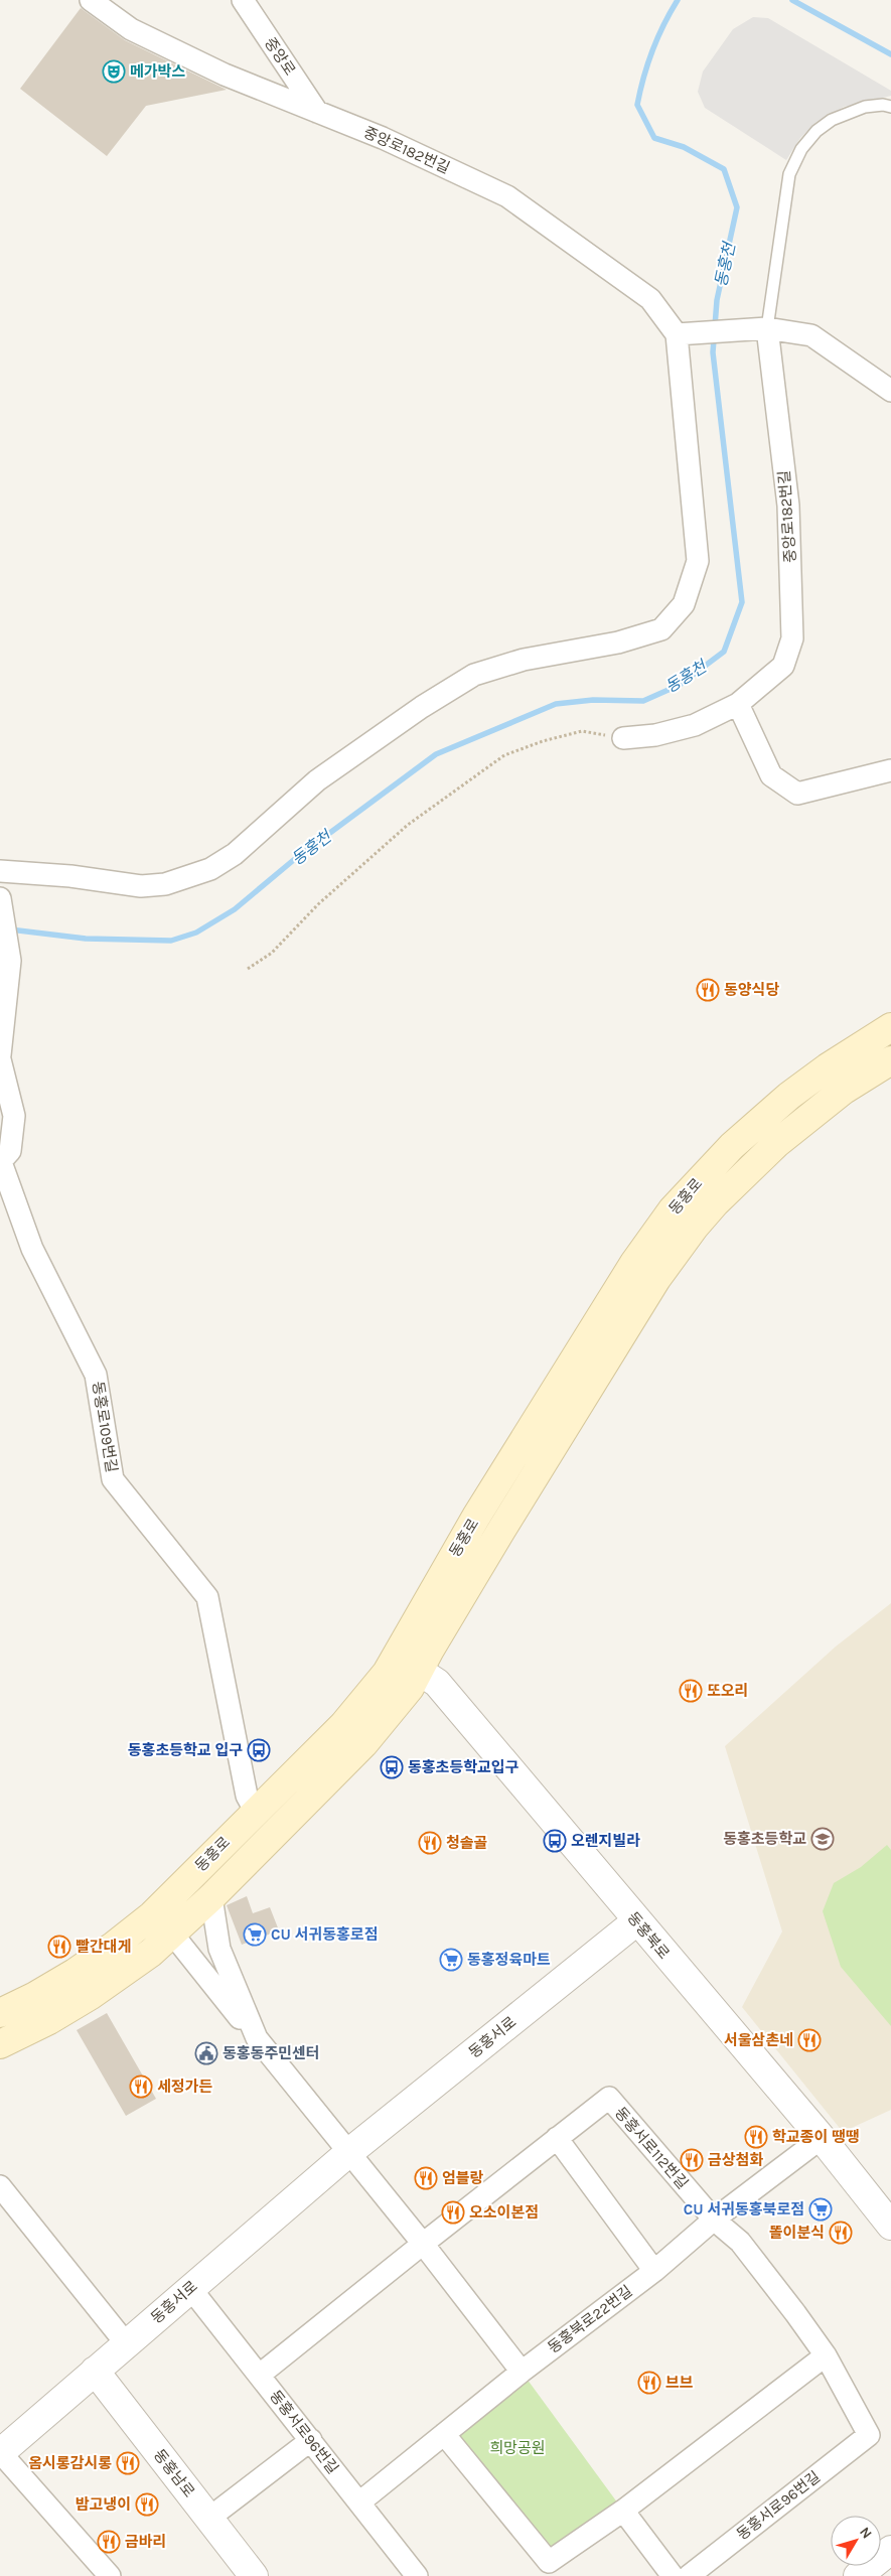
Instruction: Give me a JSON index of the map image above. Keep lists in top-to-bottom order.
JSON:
{
  "streets": {
    "main road": ["동홍로"],
    "street": [
      "중앙로",
      "중앙로182번길",
      "동홍로109번길",
      "동홍북로",
      "동홍서로",
      "동홍서로112번길",
      "동홍북로22번길",
      "동홍서로96번길",
      "동홍남로"
    ]
  },
  "crossings": [
    ["중앙로", "중앙로182번길"],
    ["동홍로", "동홍로109번길"],
    ["동홍로", "동홍북로"],
    ["동홍북로", "동홍서로"],
    ["동홍북로", "동홍북로22번길"],
    ["동홍서로", "동홍서로96번길"],
    ["동홍서로", "동홍남로"],
    ["동홍서로112번길", "동홍북로22번길"],
    ["동홍서로112번길", "동홍서로96번길"],
    ["동홍북로22번길", "동홍서로96번길"]
  ],
  "water": ["동홍천"],
  "parks": ["희망공원"],
  "places": {
    "theatre": ["메가박스"],
    "restaurant": [
      "동양식당",
      "또오리",
      "청솔골",
      "빨간대게",
      "서울삼촌네",
      "세정가든",
      "학교종이 땡땡",
      "금상첨화",
      "엄블랑",
      "오소이본점",
      "똘이분식",
      "브브",
      "옴시롱감시롱",
      "밤고냉이",
      "금바리"
    ],
    "bus stop": ["동홍초등학교 입구", "동홍초등학교입구", "오렌지빌라"],
    "school or university": ["동홍초등학교"],
    "supermarket": ["CU 서귀동홍로점", "동홍정육마트", "CU 서귀동홍북로점"],
    "public building": ["동홍동주민센터"]
  },
  "north": "top right"
}
